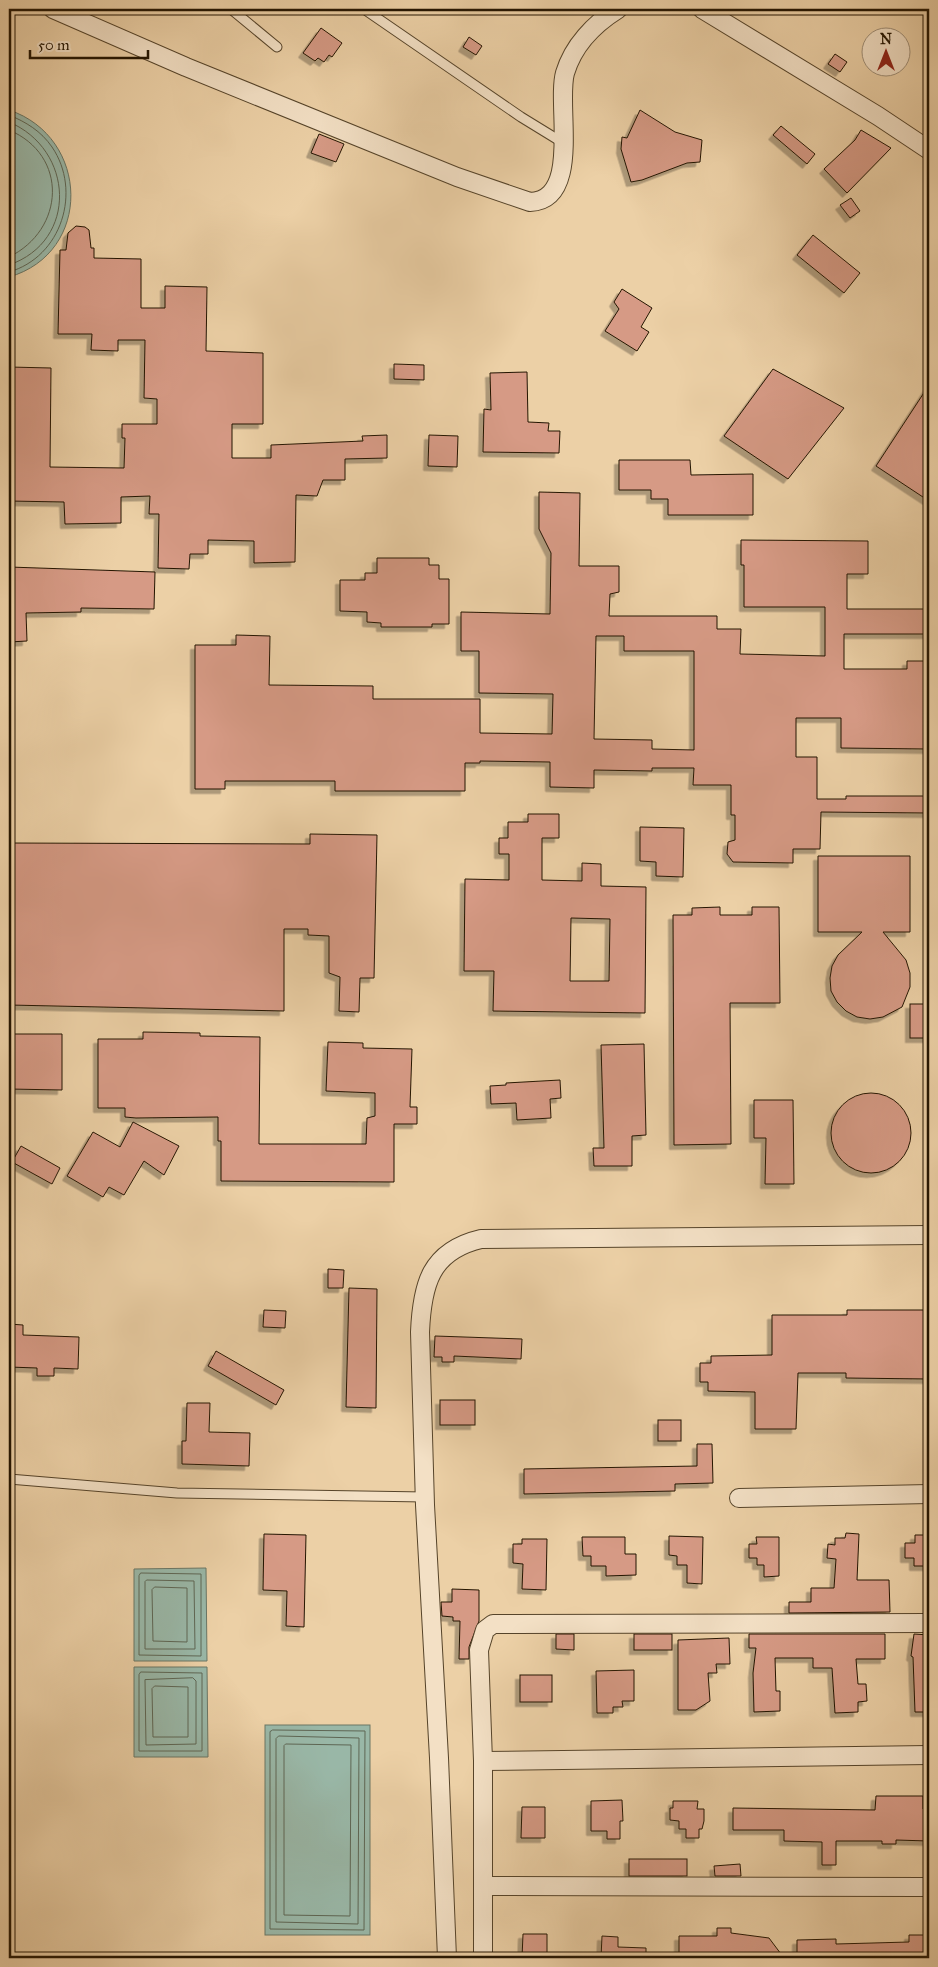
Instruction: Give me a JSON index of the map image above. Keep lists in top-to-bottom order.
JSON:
{
  "scale_bar": "50 m",
  "north": "top"
}
